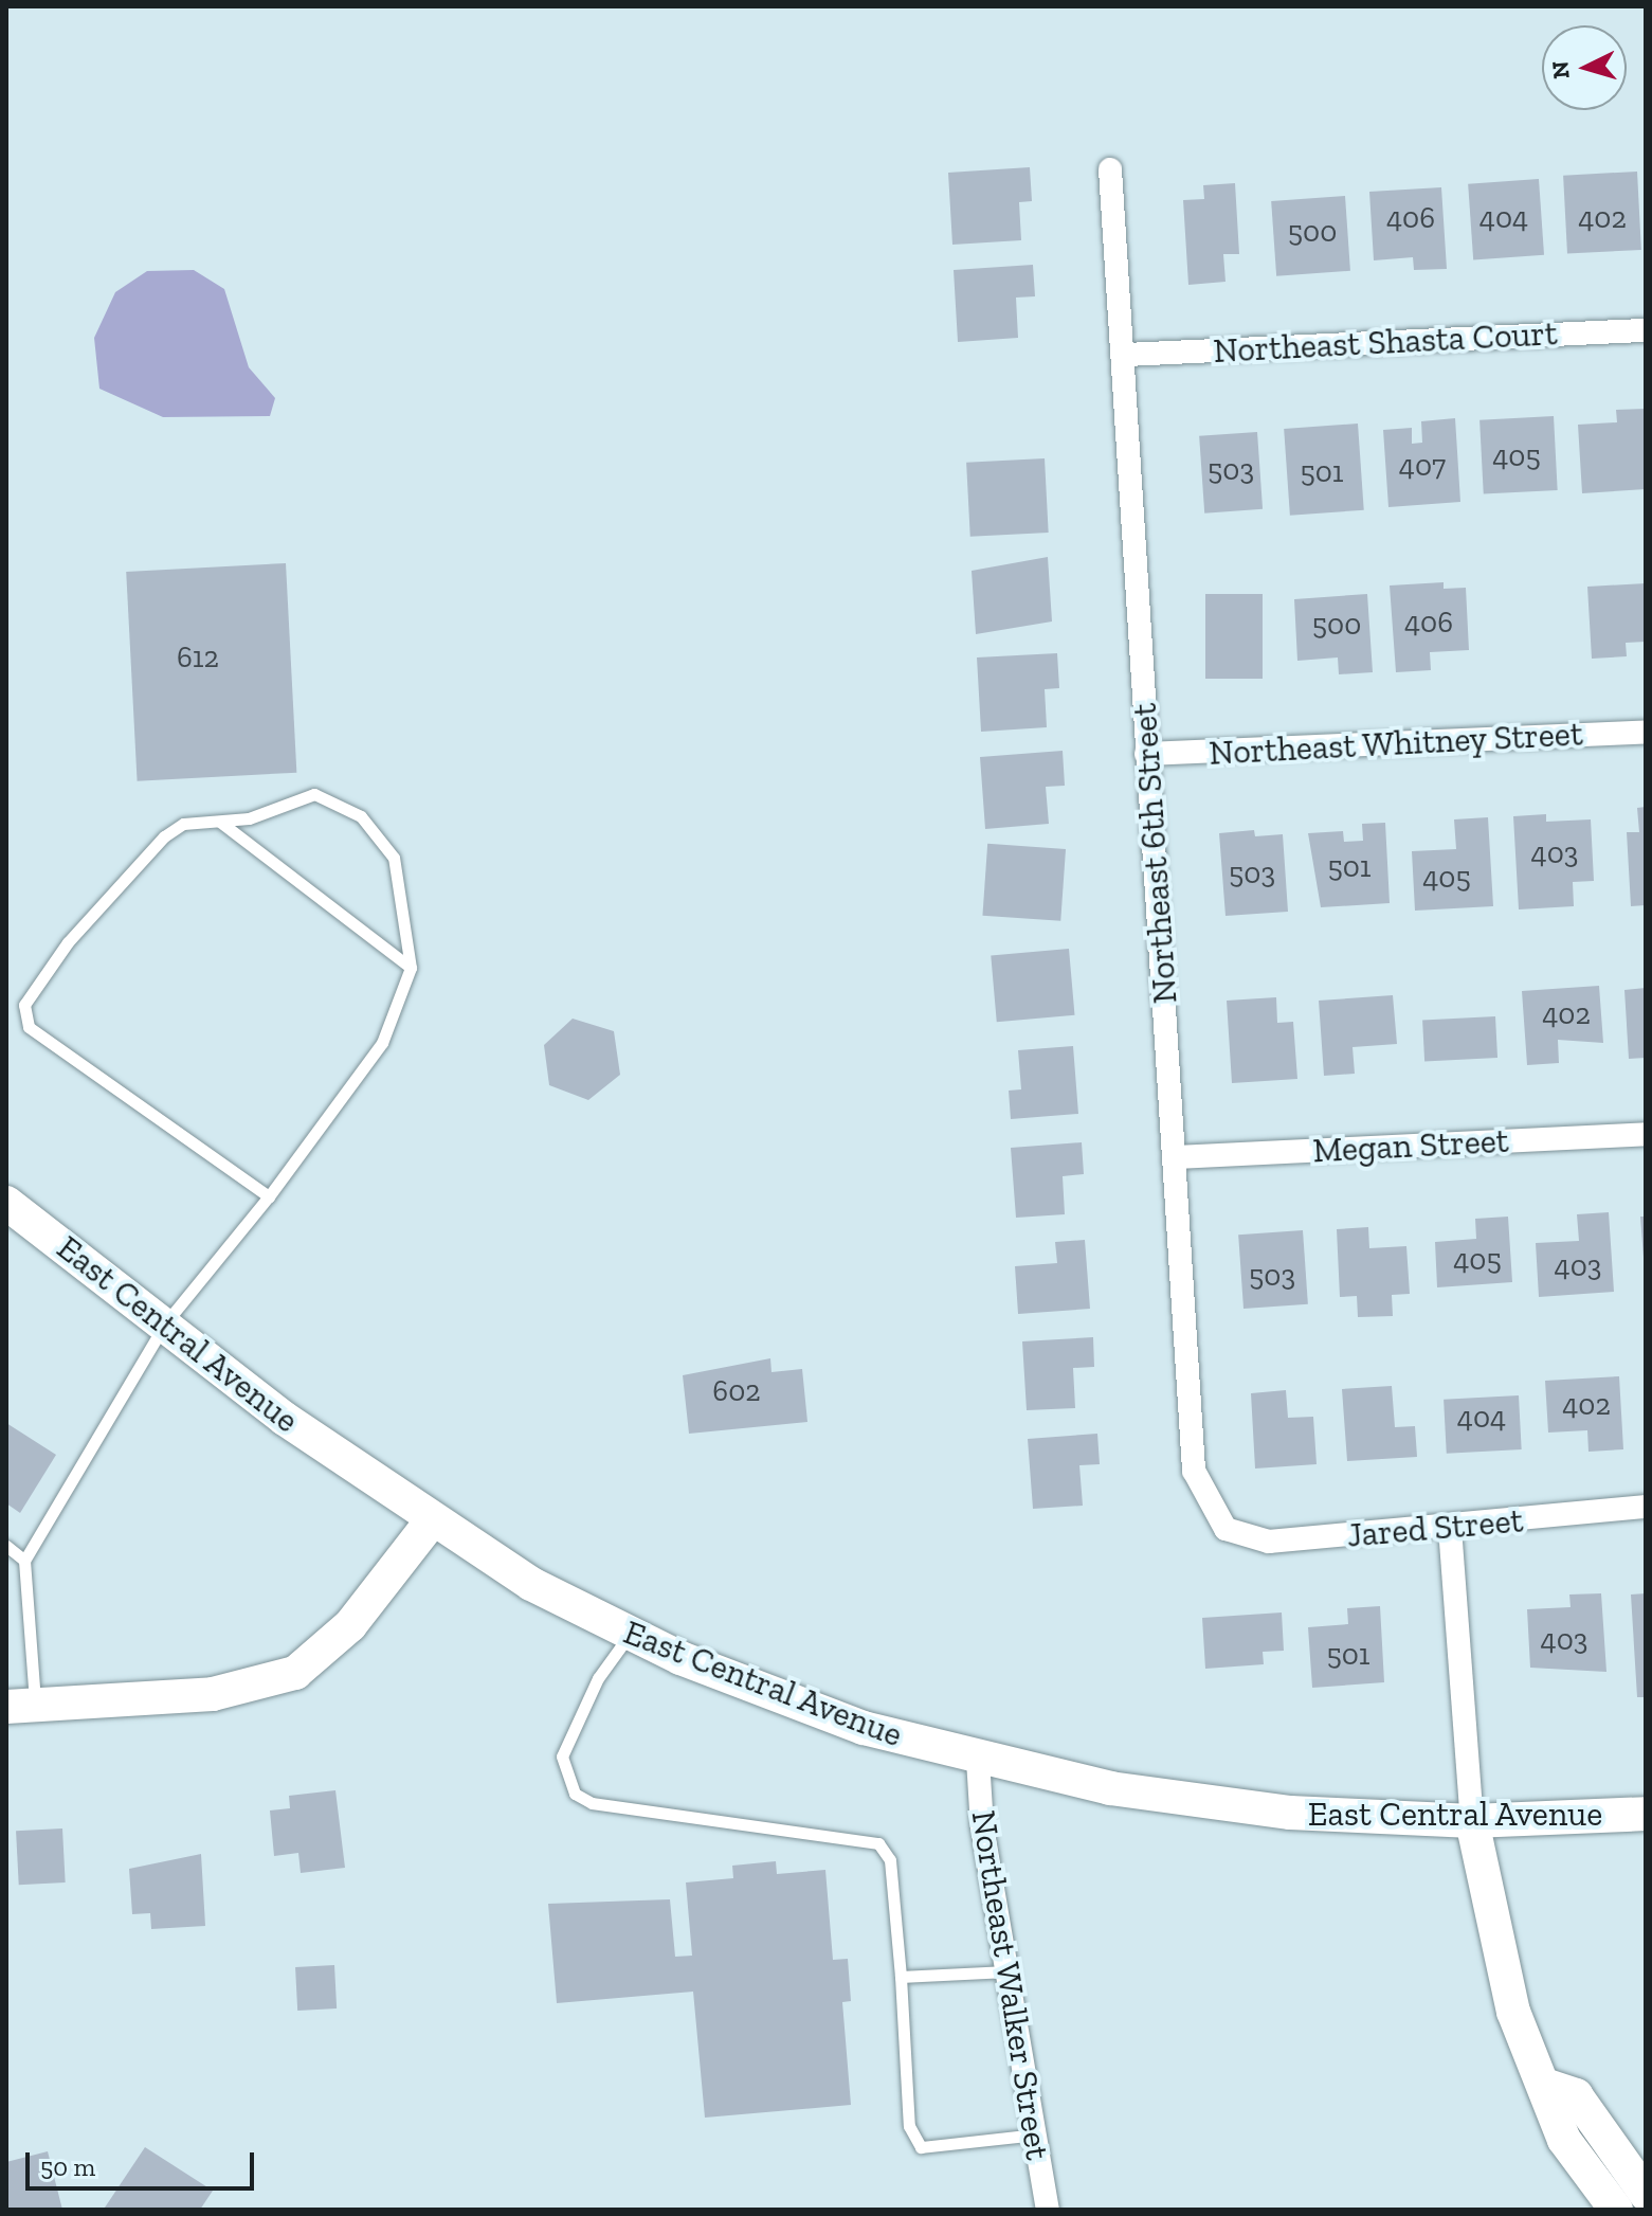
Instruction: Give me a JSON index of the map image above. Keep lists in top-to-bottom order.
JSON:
{
  "streets": {
    "main road": ["East Central Avenue"],
    "street": [
      "Northeast Shasta Court",
      "Northeast Whitney Street",
      "Northeast 6th Street",
      "Megan Street",
      "Jared Street",
      "Northeast Walker Street"
    ]
  },
  "crossings": [
    ["Northeast Shasta Court", "Northeast 6th Street"],
    ["Northeast Whitney Street", "Northeast 6th Street"],
    ["Northeast 6th Street", "Megan Street"],
    ["Northeast 6th Street", "Jared Street"],
    ["East Central Avenue", "Northeast Walker Street"]
  ],
  "house_numbers": [
    "406",
    "404",
    "402",
    "500",
    "405",
    "407",
    "503",
    "501",
    "406",
    "500",
    "612",
    "403",
    "501",
    "503",
    "405",
    "402",
    "405",
    "403",
    "503",
    "602",
    "402",
    "404",
    "403",
    "501"
  ],
  "scale_bar": "50 m",
  "north": "left"
}
